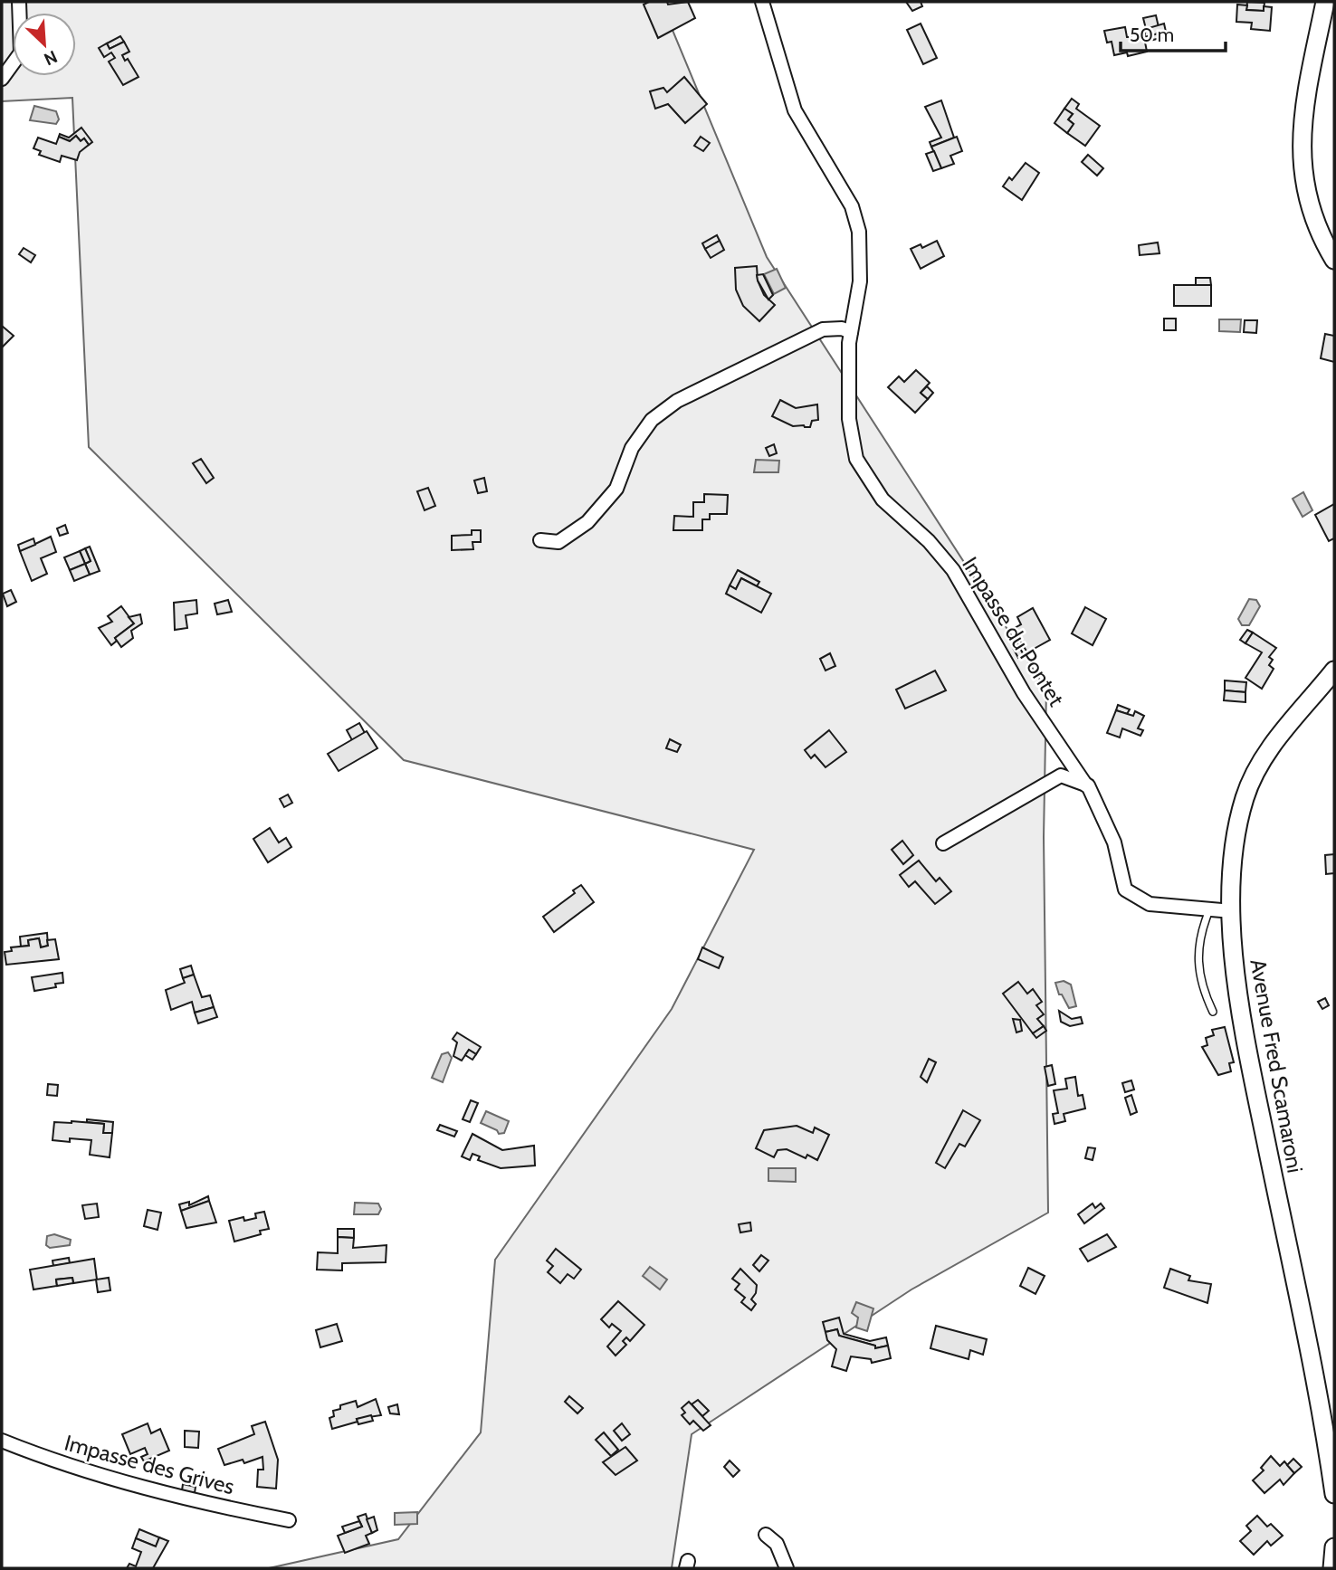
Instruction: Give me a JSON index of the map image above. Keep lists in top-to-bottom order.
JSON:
{
  "streets": {
    "main road": ["Avenue Fred Scamaroni"],
    "street": ["Impasse du Pontet", "Impasse des Grives"]
  },
  "crossings": [
    ["Impasse du Pontet", "Avenue Fred Scamaroni"]
  ],
  "scale_bar": "50 m",
  "north": "bottom right"
}
